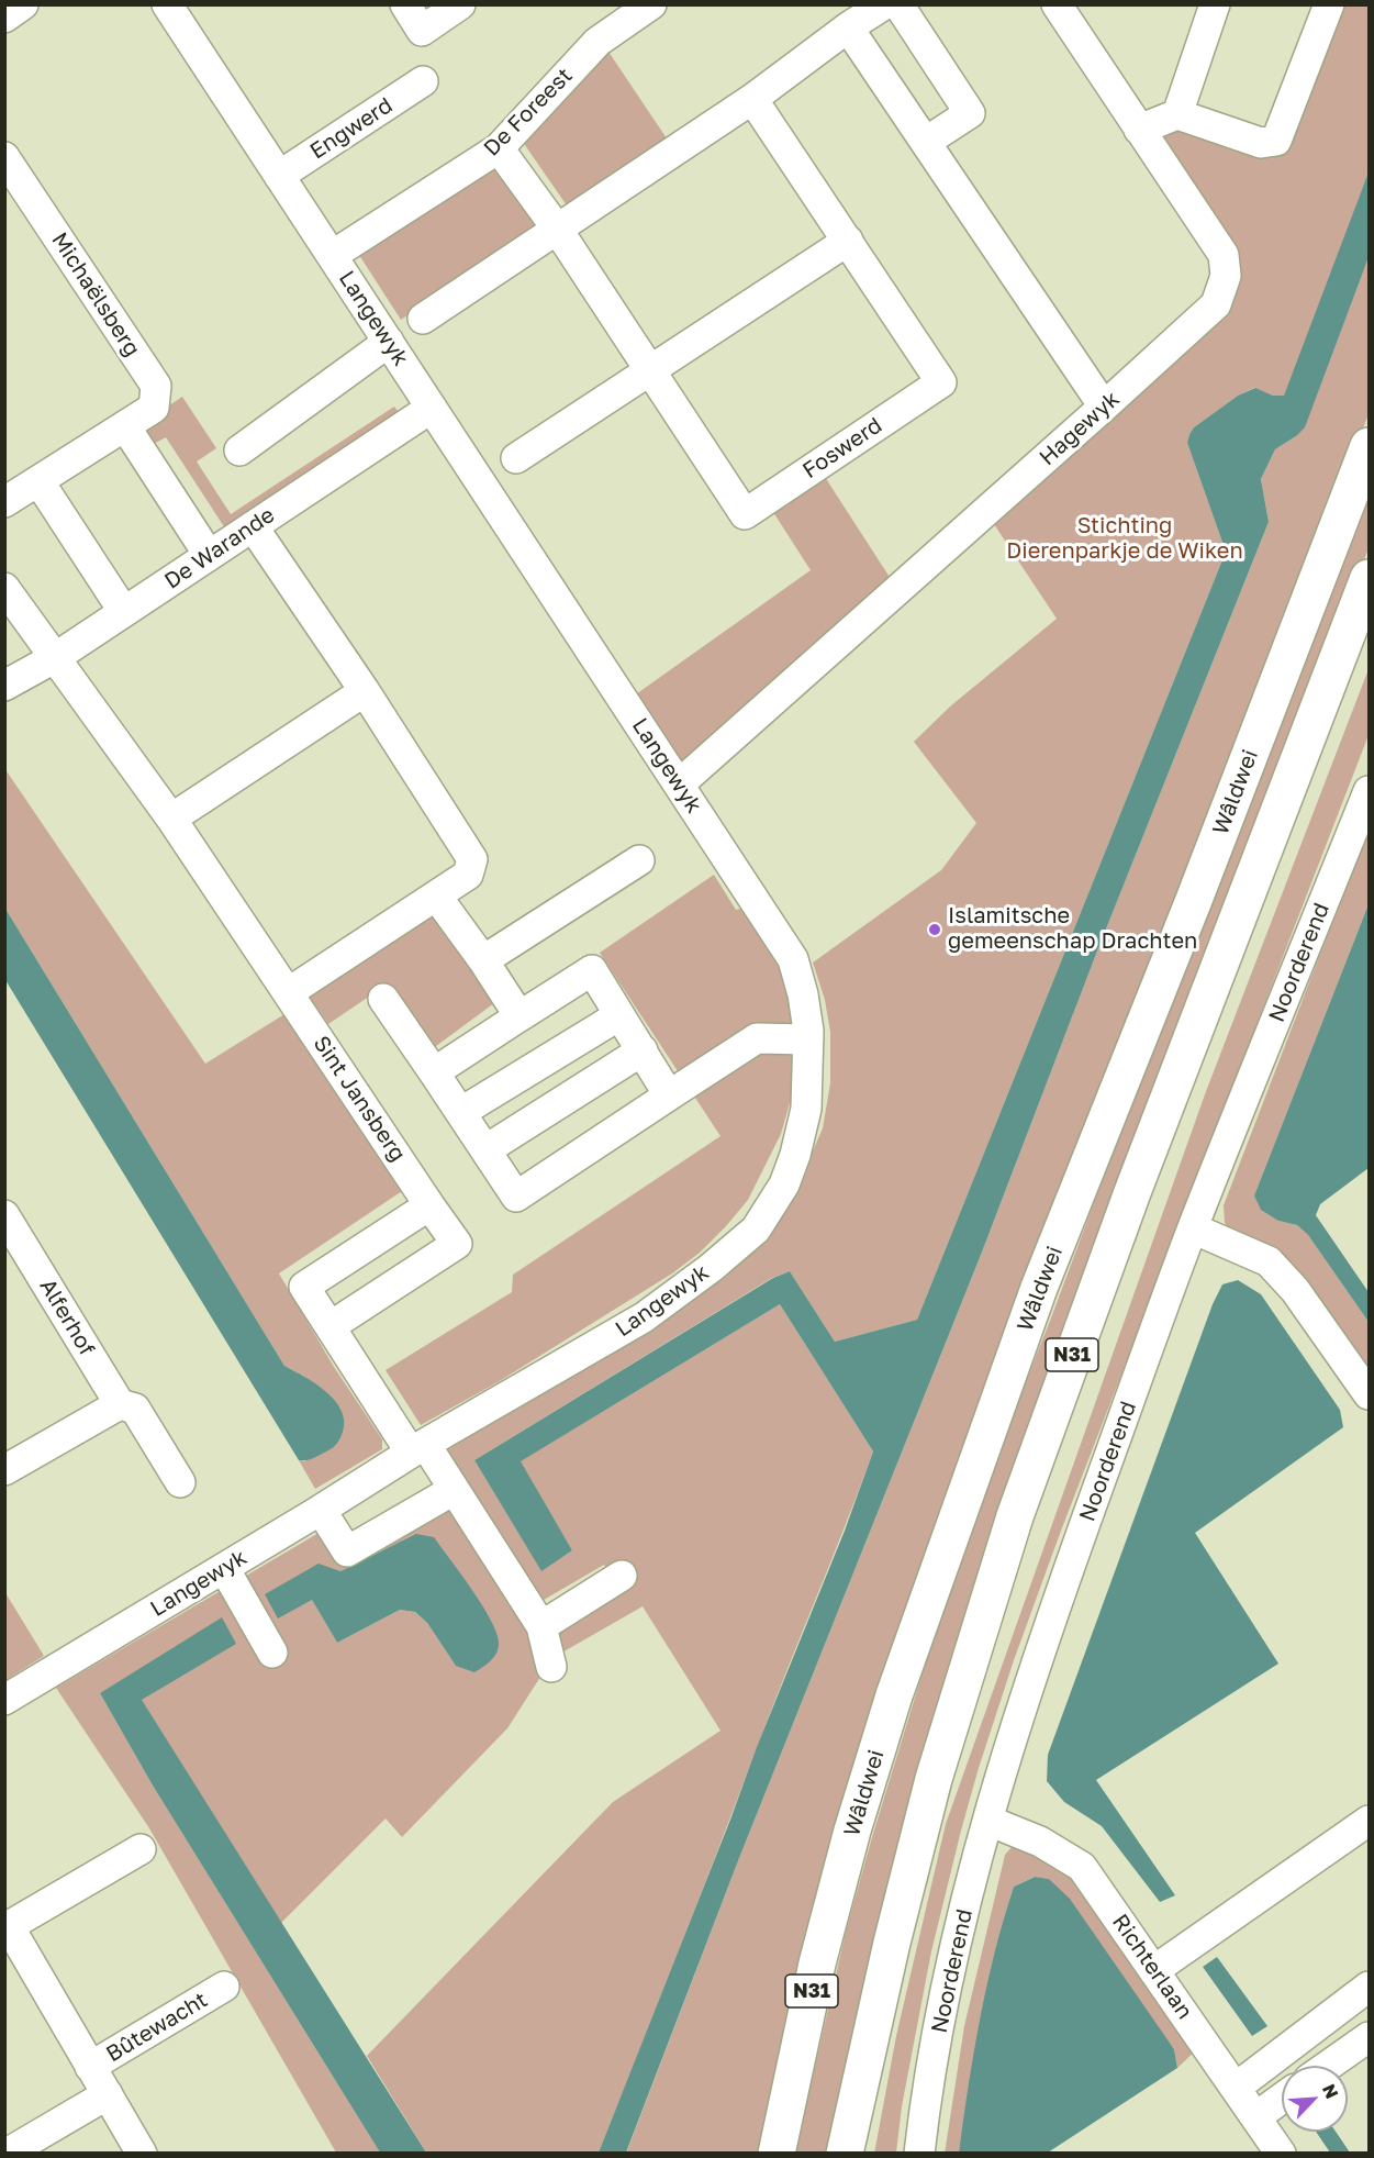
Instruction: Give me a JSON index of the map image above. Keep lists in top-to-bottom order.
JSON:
{
  "streets": {
    "highway": ["Wâldwei", "N31"],
    "street": [
      "De Foreest",
      "Engwerd",
      "Michaëlsberg",
      "Langewyk",
      "Hagewyk",
      "Foswerd",
      "De Warande",
      "Noorderend",
      "Sint Jansberg",
      "Alferhof",
      "Richterlaan",
      "Bûtewacht"
    ]
  },
  "crossings": [
    ["De Foreest", "Langewyk"],
    ["De Foreest", "Foswerd"],
    ["Engwerd", "Langewyk"],
    ["Langewyk", "Hagewyk"],
    ["Langewyk", "De Warande"],
    ["De Warande", "Sint Jansberg"],
    ["Noorderend", "Richterlaan"]
  ],
  "parks": ["Stichting Dierenparkje de Wiken"],
  "places": ["Islamitsche gemeenschap Drachten"],
  "north": "top right"
}
